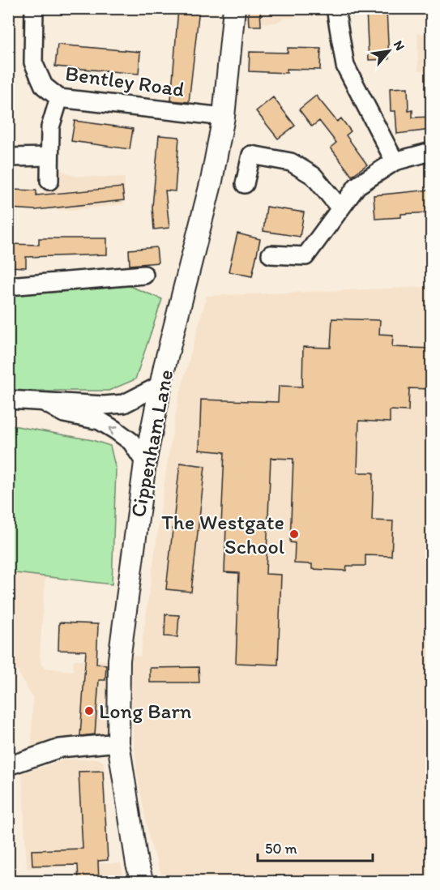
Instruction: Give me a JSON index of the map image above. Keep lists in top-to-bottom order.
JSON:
{
  "streets": {
    "street": ["Bentley Road", "Cippenham Lane"]
  },
  "crossings": [
    ["Bentley Road", "Cippenham Lane"]
  ],
  "places": ["The Westgate School", "Long Barn"],
  "scale_bar": "50 m",
  "north": "top right"
}
